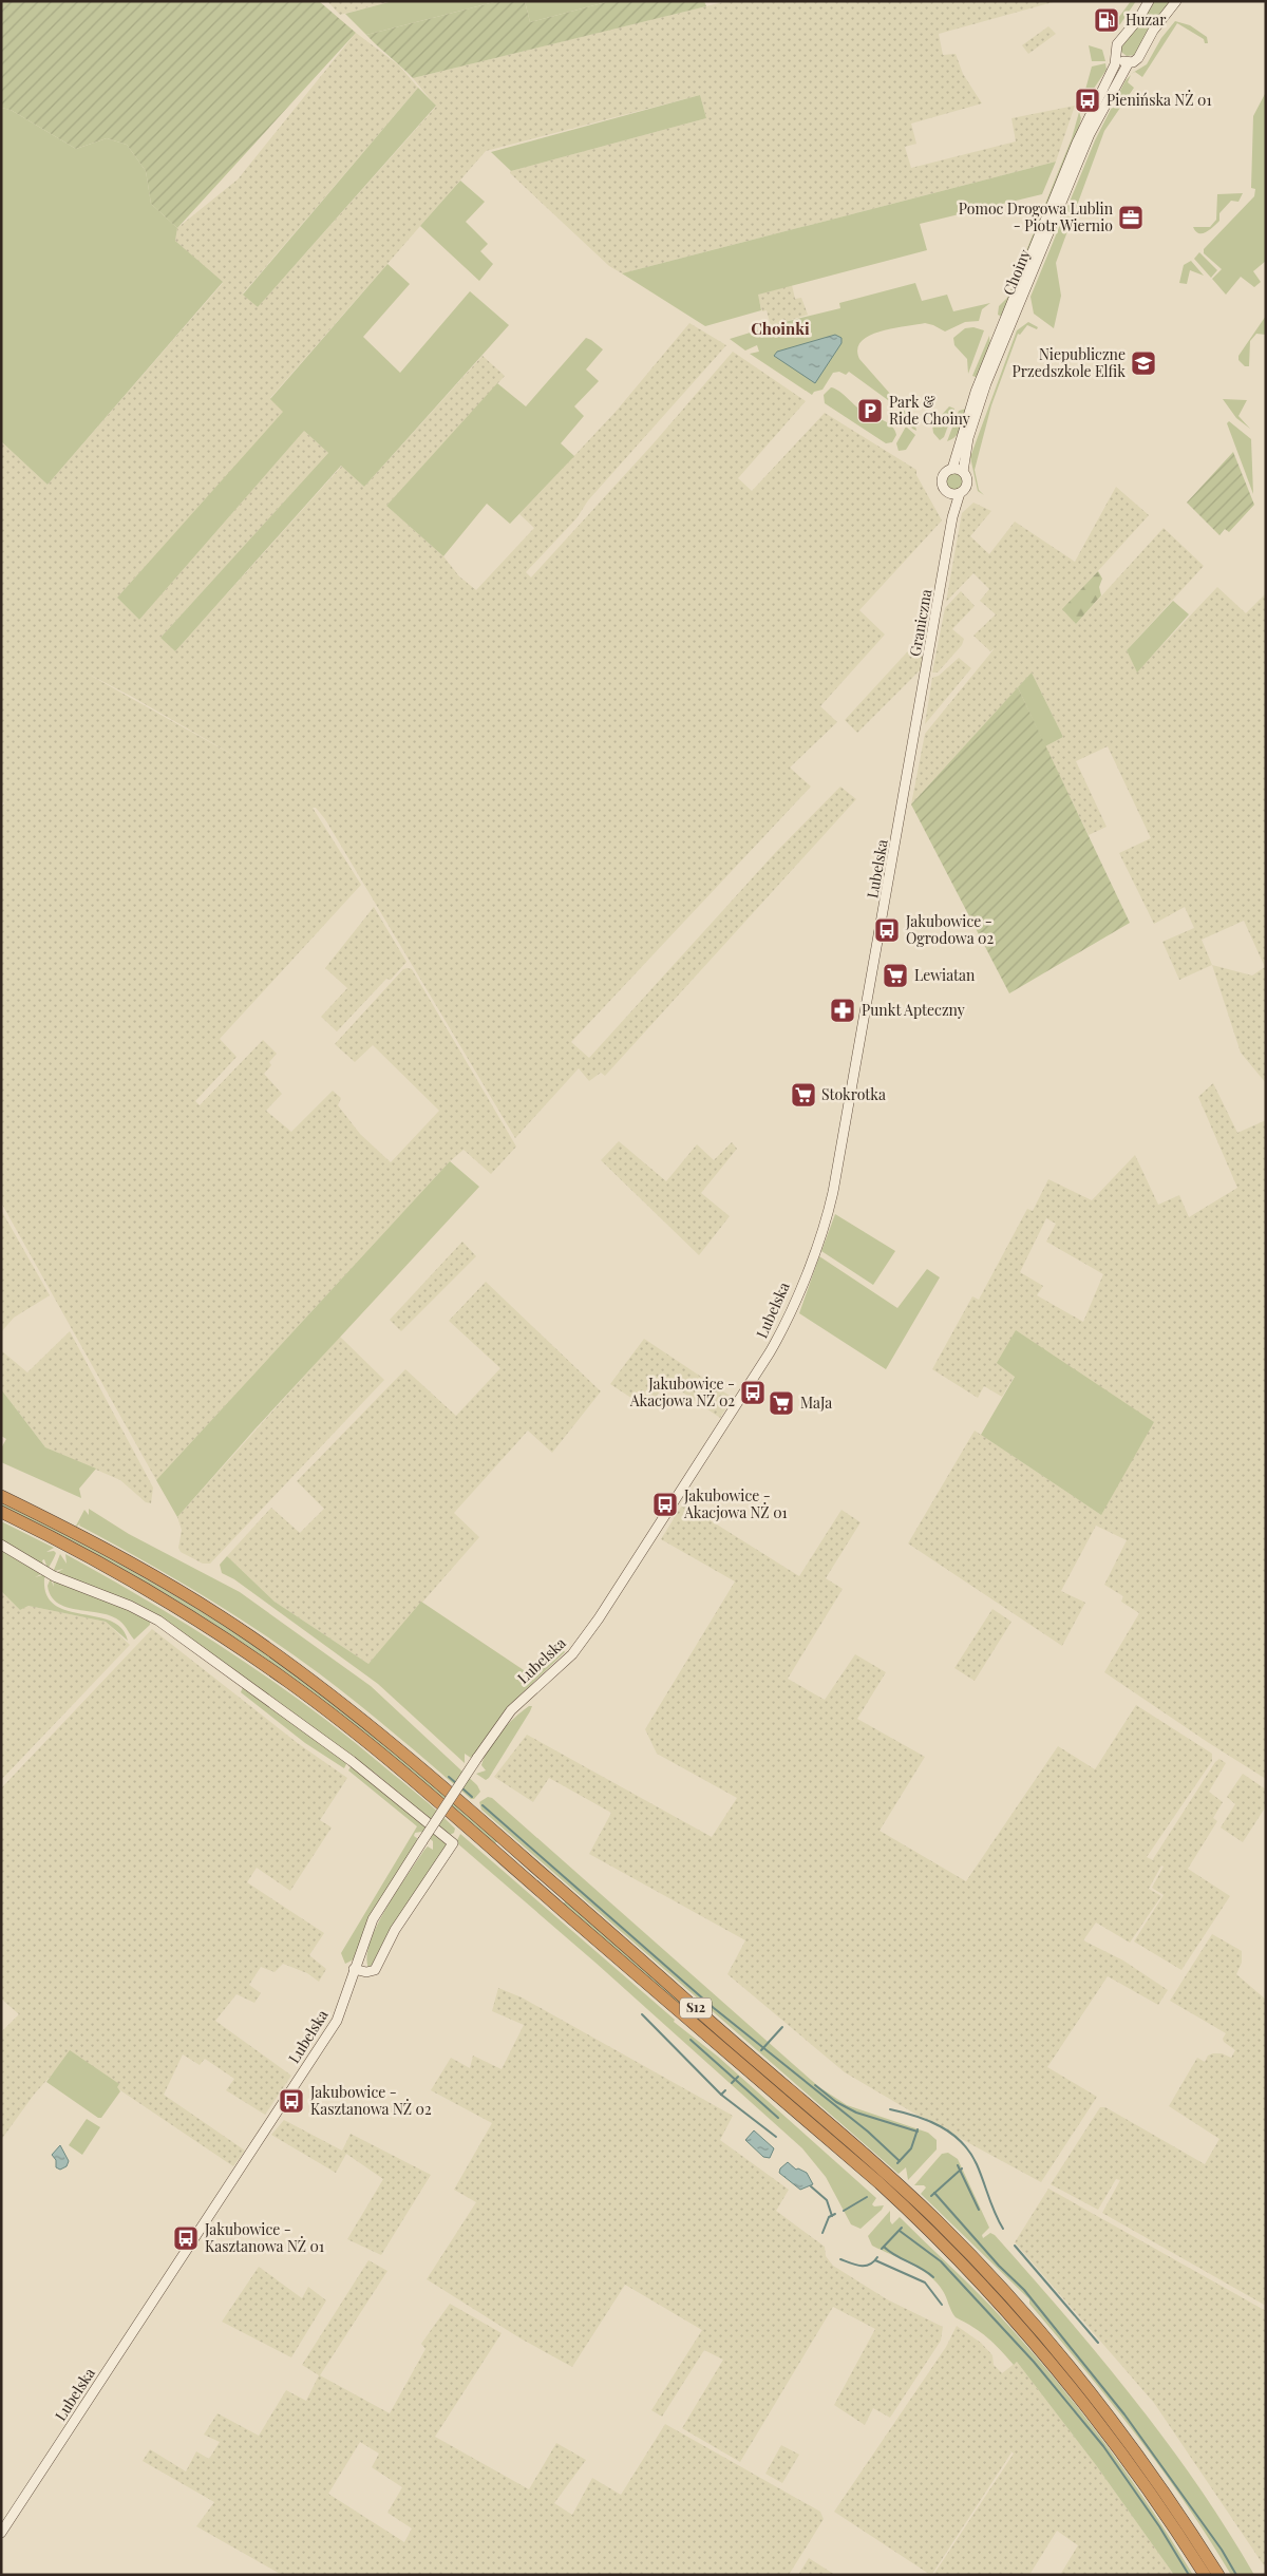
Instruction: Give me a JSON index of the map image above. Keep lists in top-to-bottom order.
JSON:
{
  "streets": {
    "highway": ["S12"],
    "street": ["Choiny", "Graniczna", "Lubelska"]
  },
  "crossings": [
    ["Choiny", "Graniczna"],
    ["Graniczna", "Lubelska"]
  ],
  "districts": ["Choinki"],
  "places": {
    "fuel station": ["Huzar"],
    "bus stop": [
      "Pienińska NŻ 01",
      "Jakubowice - Ogrodowa 02",
      "Jakubowice - Akacjowa NŻ 02",
      "Jakubowice - Akacjowa NŻ 01",
      "Jakubowice - Kasztanowa NŻ 02",
      "Jakubowice - Kasztanowa NŻ 01"
    ],
    "office": ["Pomoc Drogowa Lublin - Piotr Wiernio"],
    "school or university": ["Niepubliczne Przedszkole Elfik"],
    "parking": ["Park & Ride Choiny"],
    "supermarket": ["Lewiatan", "Stokrotka", "MaJa"],
    "pharmacy": ["Punkt Apteczny"]
  }
}
